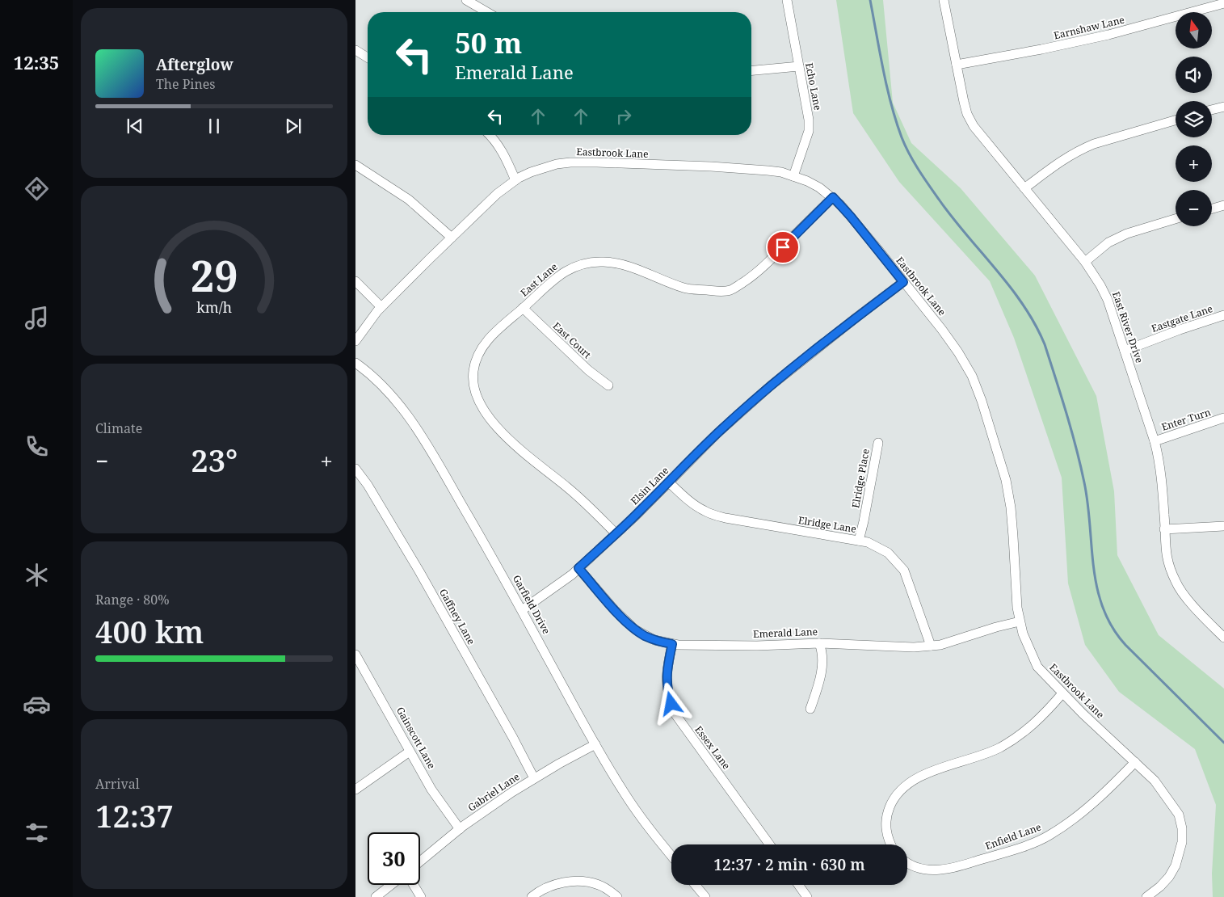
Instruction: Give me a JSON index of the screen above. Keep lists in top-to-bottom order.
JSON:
{
  "streets": {
    "street": [
      "Earnshaw Lane",
      "Echo Lane",
      "Eastbrook Lane",
      "East Lane",
      "Eastgate Lane",
      "East River Drive",
      "East Court",
      "Enter Turn",
      "Elridge Place",
      "Elsin Lane",
      "Elridge Lane",
      "Garfield Drive",
      "Gaffney Lane",
      "Emerald Lane",
      "Gainscott Lane",
      "Essex Lane",
      "Gabriel Lane",
      "Enfield Lane"
    ]
  },
  "crossings": [
    ["Earnshaw Lane", "East River Drive"],
    ["Echo Lane", "Eastbrook Lane"],
    ["Eastbrook Lane", "East Lane"],
    ["Eastbrook Lane", "Elsin Lane"],
    ["Eastbrook Lane", "Emerald Lane"],
    ["Eastbrook Lane", "Enfield Lane"],
    ["East Lane", "East Court"],
    ["East Lane", "Elsin Lane"],
    ["Eastgate Lane", "East River Drive"],
    ["East River Drive", "Enter Turn"],
    ["Elridge Place", "Elridge Lane"],
    ["Elsin Lane", "Elridge Lane"],
    ["Elsin Lane", "Garfield Drive"],
    ["Elsin Lane", "Emerald Lane"],
    ["Elridge Lane", "Emerald Lane"],
    ["Garfield Drive", "Gabriel Lane"],
    ["Gaffney Lane", "Gabriel Lane"],
    ["Emerald Lane", "Essex Lane"],
    ["Gainscott Lane", "Gabriel Lane"]
  ],
  "north": "top",
  "page": {
    "tabs": "12:35",
    "map_buttons": ["+", "−"],
    "turn": ["50 m", "Emerald Lane"],
    "song": ["Afterglow", "The Pines"],
    "tile": [
      "Climate",
      ["Range · 80%", "400 km"],
      ["Arrival", "12:37"]
    ],
    "heat": ["−", "23°", "+"],
    "limit": "30",
    "trip": "12:37 · 2 min · 630 m",
    "gauge": ["29", "km/h"]
  }
}
